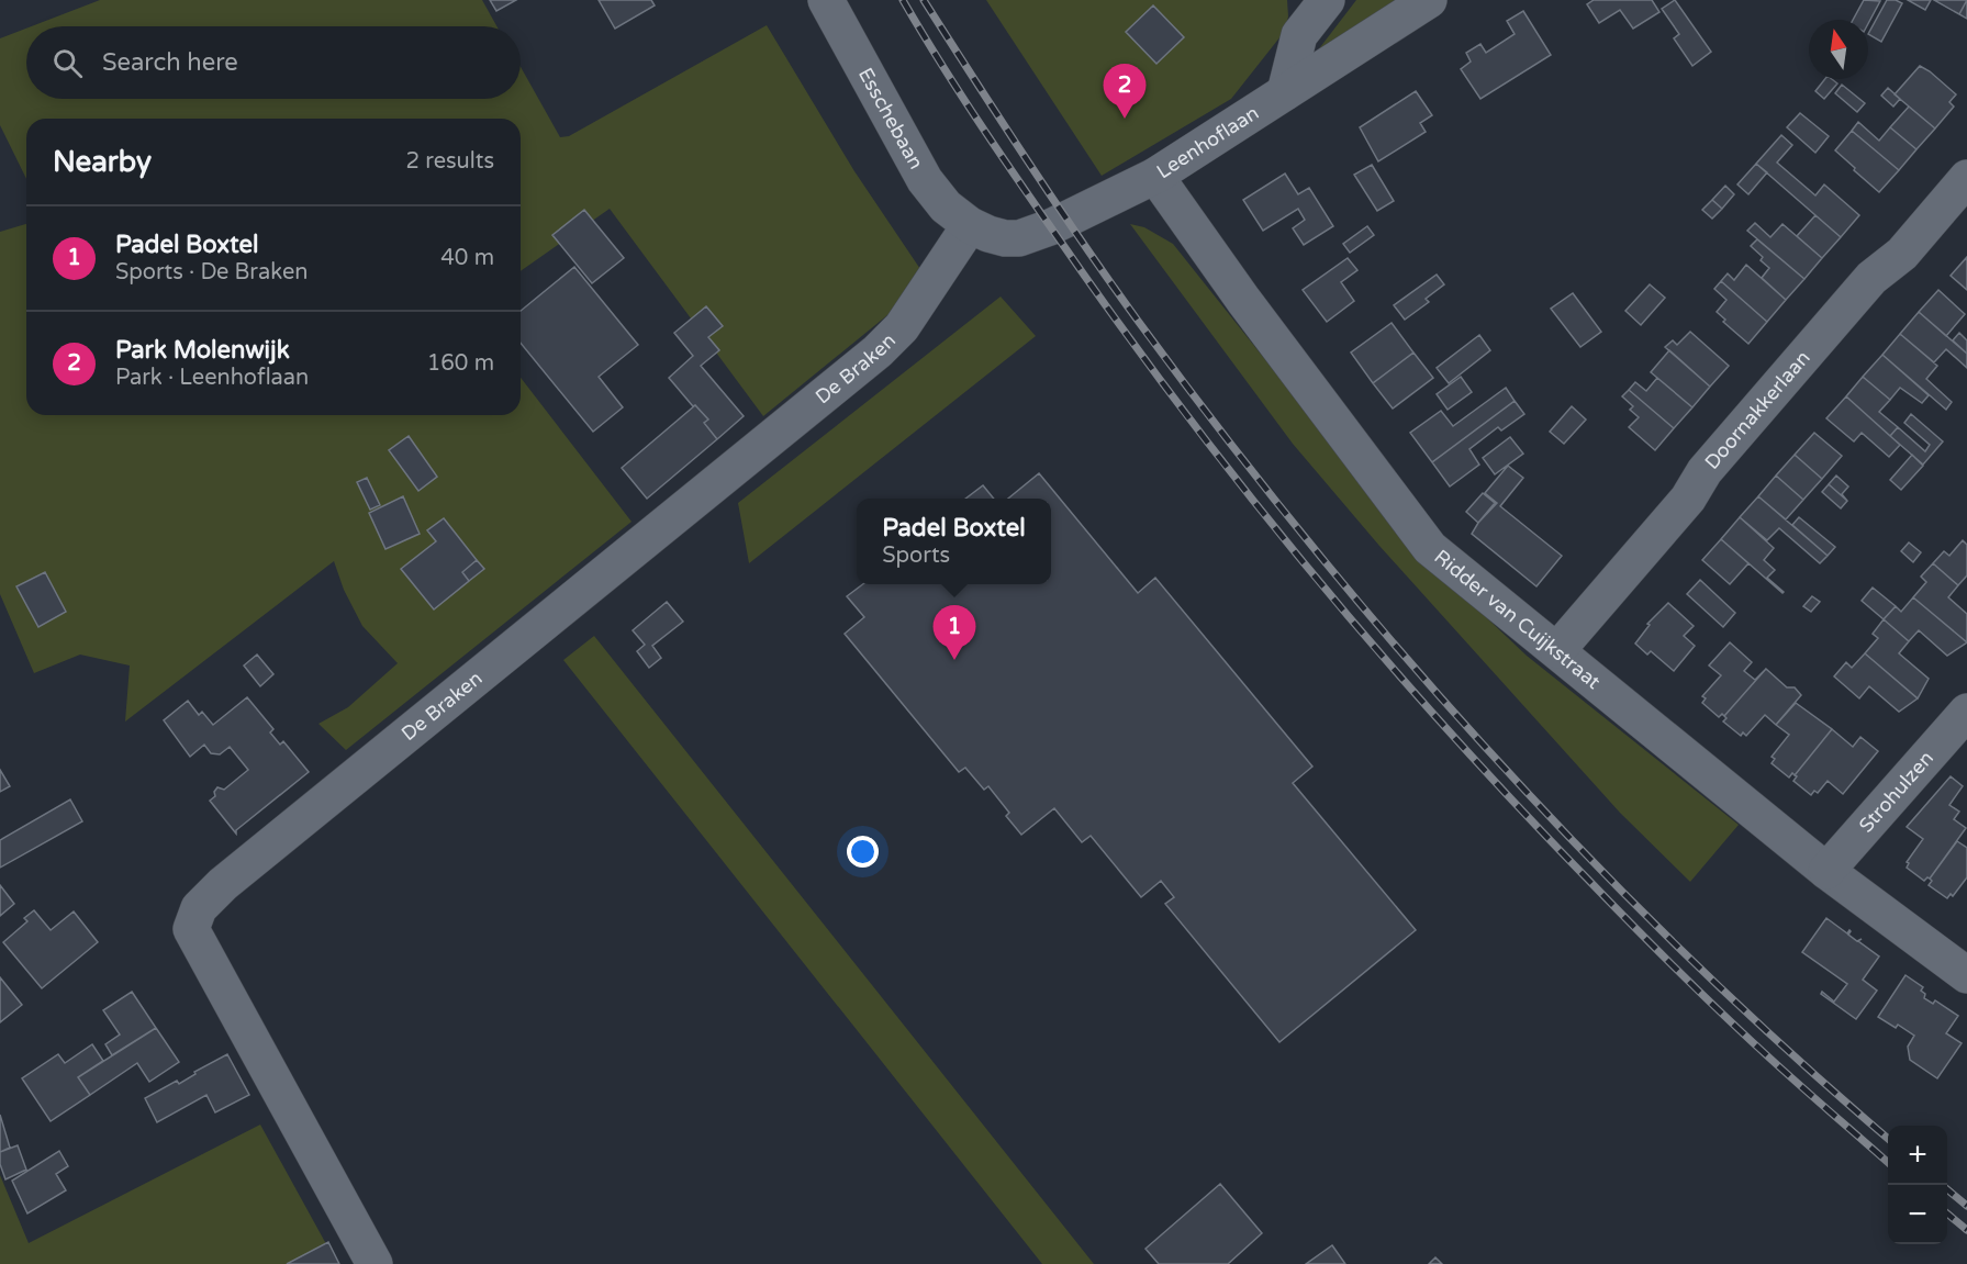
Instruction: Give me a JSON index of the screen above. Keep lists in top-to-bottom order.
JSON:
{
  "streets": {
    "street": [
      "Esschebaan",
      "Leenhoflaan",
      "De Braken",
      "Doornakkerlaan",
      "Ridder van Cuijkstraat",
      "Strohulzen"
    ]
  },
  "crossings": [
    ["Esschebaan", "Leenhoflaan"],
    ["Esschebaan", "De Braken"],
    ["Leenhoflaan", "De Braken"],
    ["Leenhoflaan", "Ridder van Cuijkstraat"],
    ["Doornakkerlaan", "Ridder van Cuijkstraat"],
    ["Ridder van Cuijkstraat", "Strohulzen"]
  ],
  "north": "top",
  "page": {
    "search": "Search here",
    "pins": ["2", "1"],
    "heading": ["Nearby", "2 results"],
    "list": [
      {
        "mark": "1",
        "name": "Padel Boxtel",
        "note": "Sports · De Braken",
        "value": "40 m"
      },
      {
        "mark": "2",
        "name": "Park Molenwijk",
        "note": "Park · Leenhoflaan",
        "value": "160 m"
      }
    ],
    "popup": ["Padel Boxtel", "Sports"],
    "map_buttons": ["+", "−"]
  }
}
